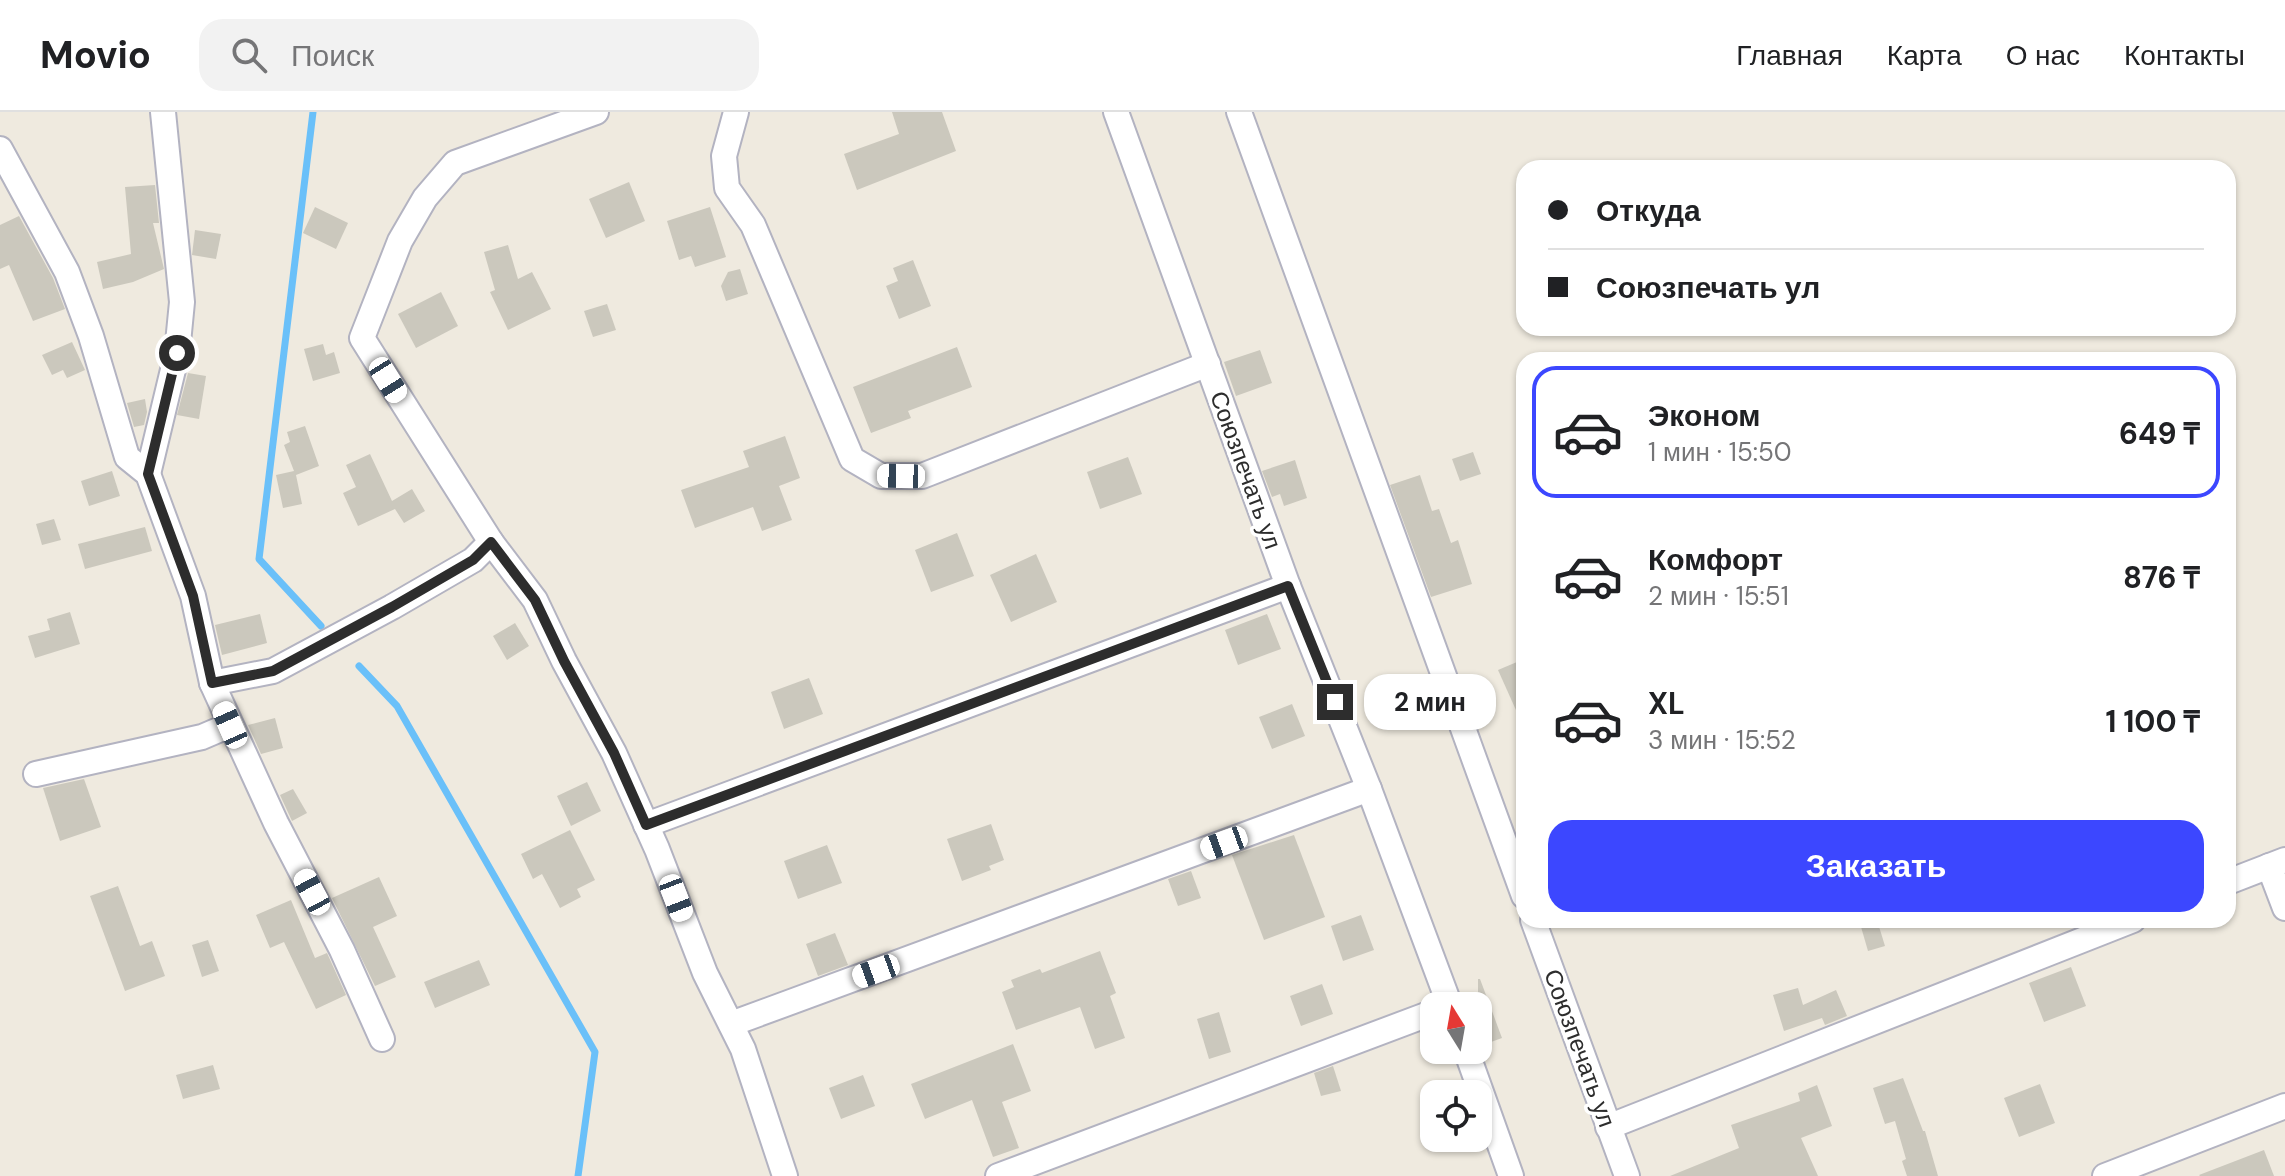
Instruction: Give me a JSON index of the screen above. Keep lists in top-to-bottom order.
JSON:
{
  "streets": {
    "street": ["Союзпечать ул"]
  },
  "north": "top",
  "page": {
    "header": "Movio",
    "search": "Поиск",
    "nav": [
      "Главная",
      "Карта",
      "О нас",
      "Контакты"
    ],
    "banner": ["Откуда", "Союзпечать ул"],
    "list": [
      {
        "name": "Эконом",
        "note": "1 мин · 15:50",
        "value": "649 ₸"
      },
      {
        "name": "Комфорт",
        "note": "2 мин · 15:51",
        "value": "876 ₸"
      },
      {
        "name": "XL",
        "note": "3 мин · 15:52",
        "value": "1 100 ₸"
      }
    ],
    "bubble": "2 мин",
    "buttons": "Заказать"
  }
}
